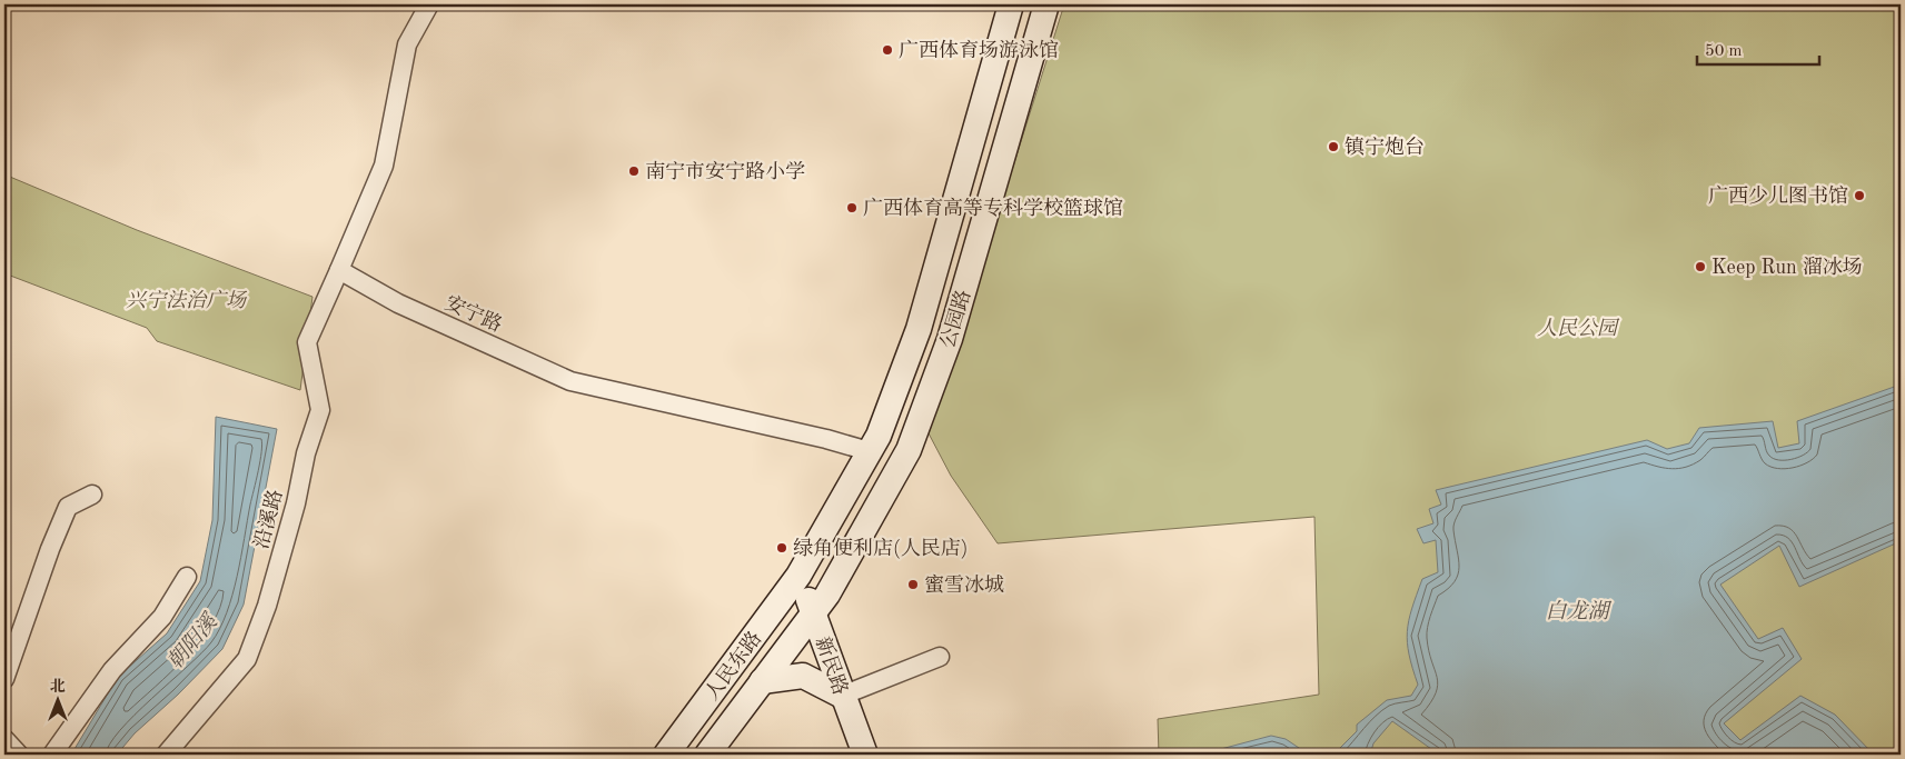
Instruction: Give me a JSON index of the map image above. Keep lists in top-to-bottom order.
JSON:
{
  "streets": {
    "main road": ["公园路", "人民东路", "新民路"],
    "street": ["安宁路", "沿溪路"]
  },
  "crossings": [
    ["安宁路", "公园路"],
    ["安宁路", "沿溪路"],
    ["公园路", "人民东路"],
    ["公园路", "新民路"],
    ["人民东路", "新民路"]
  ],
  "water": ["白龙湖", "朝阳溪"],
  "parks": ["兴宁法治广场", "人民公园"],
  "places": [
    "广西体育场游泳馆",
    "镇宁炮台",
    "南宁市安宁路小学",
    "广西少儿图书馆",
    "广西体育高等专科学校篮球馆",
    "Keep Run 溜冰场",
    "绿角便利店(人民店)",
    "蜜雪冰城"
  ],
  "scale_bar": "50 m",
  "north": "top"
}
